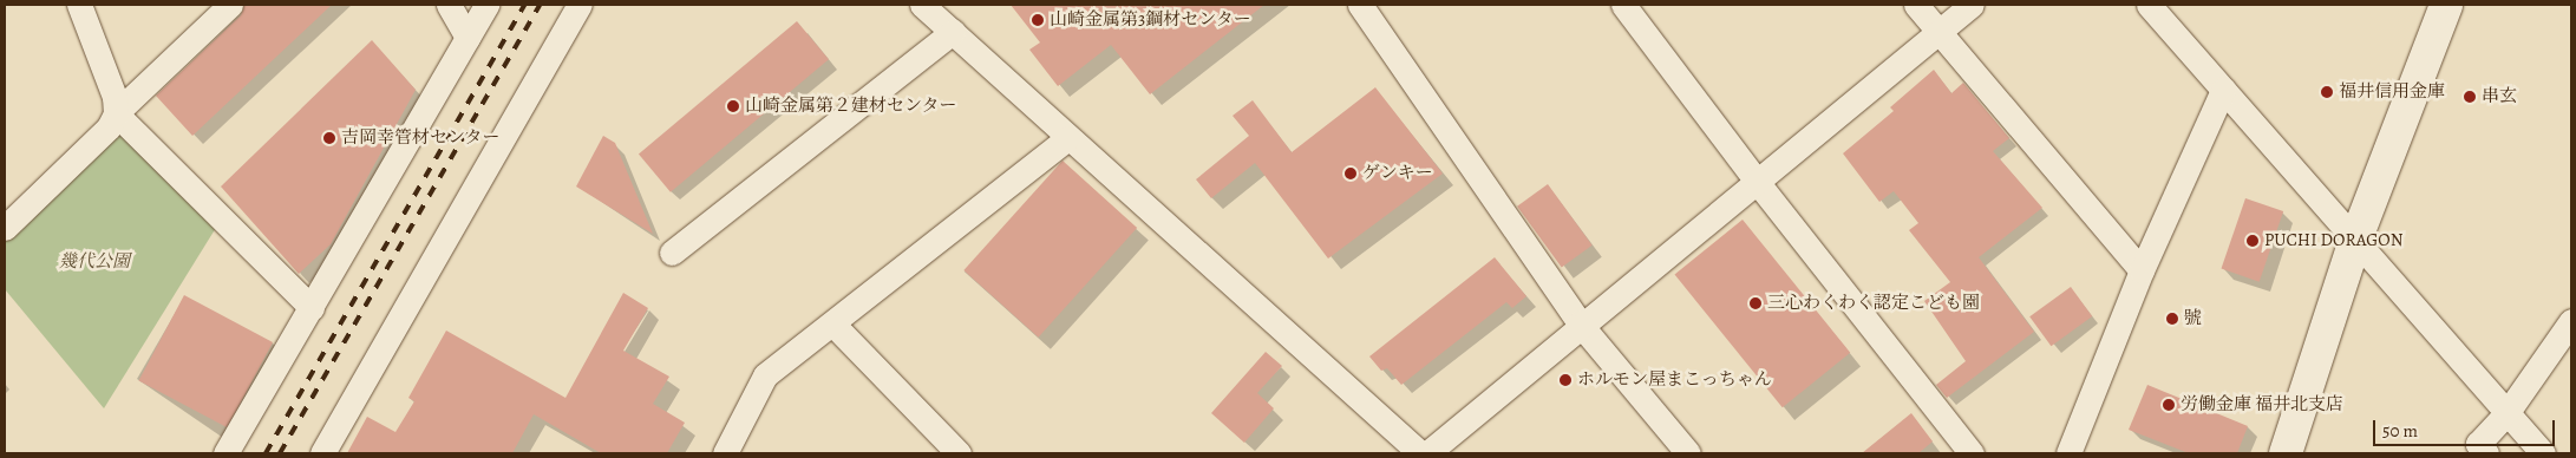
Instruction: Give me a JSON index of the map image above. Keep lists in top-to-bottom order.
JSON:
{
  "parks": ["幾代公園"],
  "places": [
    "山崎金属第3鋼材センター",
    "福井信用金庫",
    "串玄",
    "山崎金属第２建材センター",
    "吉岡幸管材センター",
    "ゲンキー",
    "PUCHI DORAGON",
    "三心わくわく認定こども園",
    "號",
    "ホルモン屋まこっちゃん",
    "労働金庫 福井北支店"
  ],
  "scale_bar": "50 m"
}
